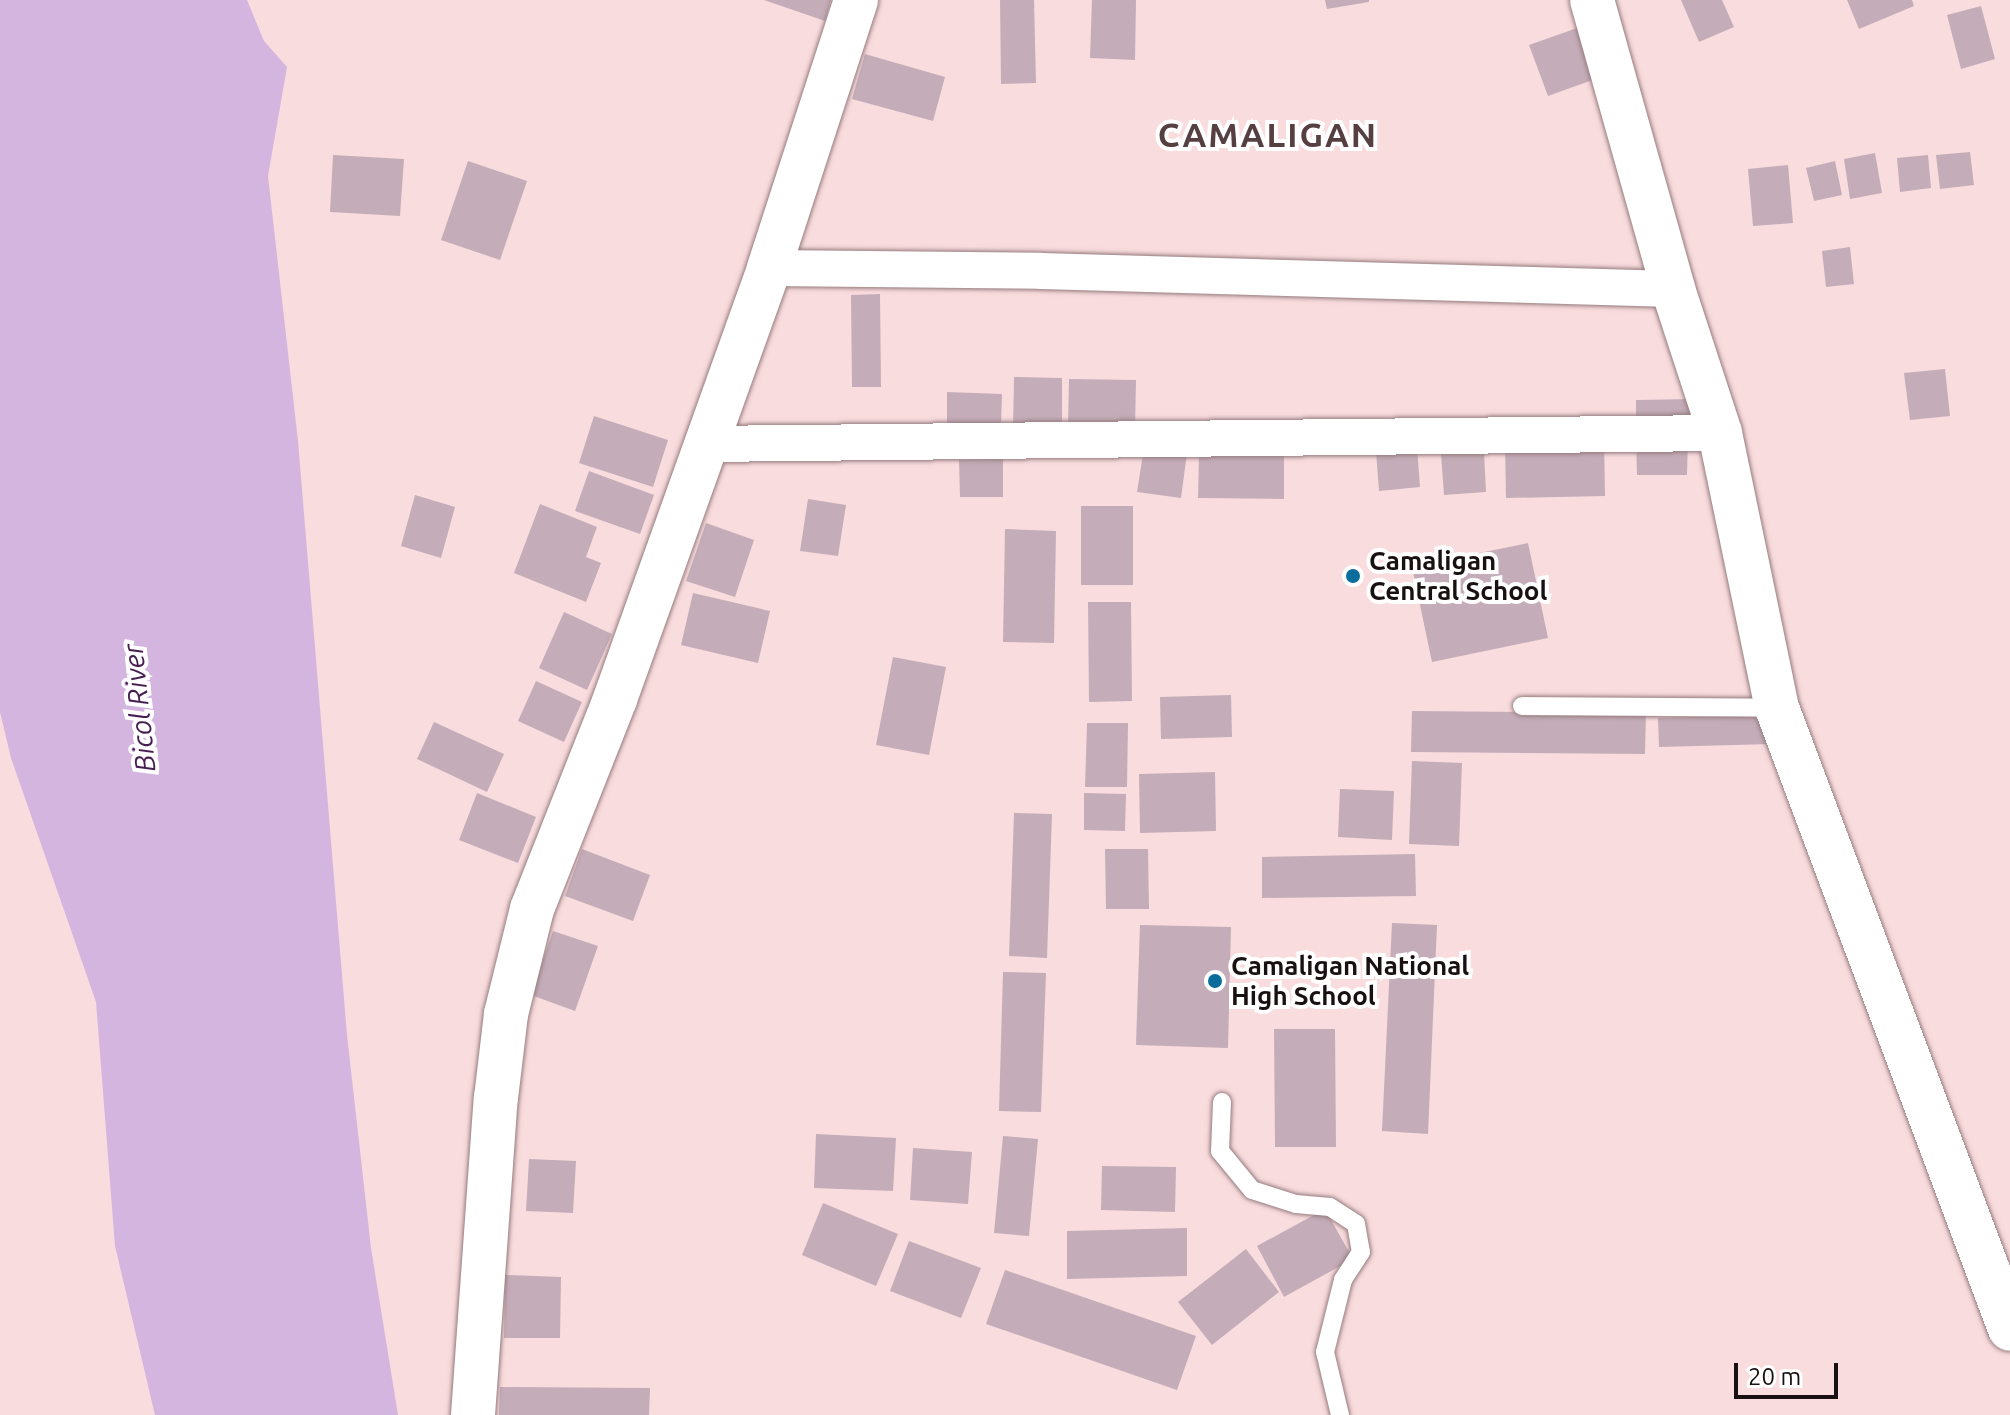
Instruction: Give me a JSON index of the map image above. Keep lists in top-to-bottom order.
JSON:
{
  "districts": ["CAMALIGAN"],
  "water": ["Bicol River"],
  "places": ["Camaligan Central School", "Camaligan National High School"],
  "scale_bar": "20 m"
}
